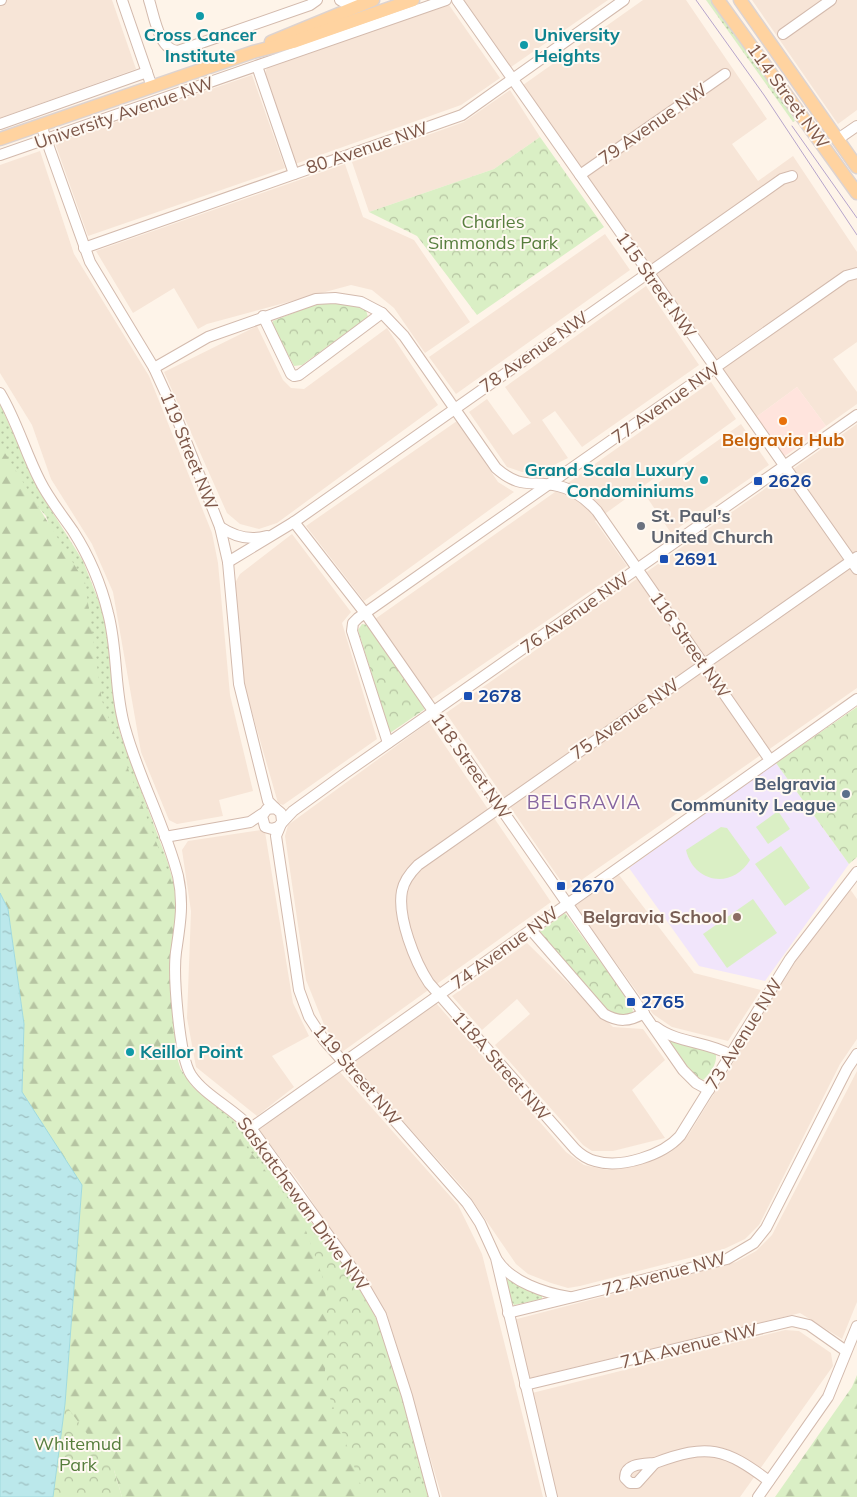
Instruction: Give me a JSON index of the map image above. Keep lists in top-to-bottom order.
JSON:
{
  "streets": {
    "main road": ["114 Street NW", "University Avenue NW"],
    "street": [
      "79 Avenue NW",
      "80 Avenue NW",
      "115 Street NW",
      "78 Avenue NW",
      "77 Avenue NW",
      "119 Street NW",
      "76 Avenue NW",
      "116 Street NW",
      "75 Avenue NW",
      "118 Street NW",
      "74 Avenue NW",
      "73 Avenue NW",
      "118A Street NW",
      "Saskatchewan Drive NW",
      "72 Avenue NW",
      "71A Avenue NW"
    ]
  },
  "crossings": [
    ["University Avenue NW", "119 Street NW"],
    ["79 Avenue NW", "115 Street NW"],
    ["80 Avenue NW", "115 Street NW"],
    ["80 Avenue NW", "119 Street NW"],
    ["115 Street NW", "78 Avenue NW"],
    ["115 Street NW", "77 Avenue NW"],
    ["115 Street NW", "76 Avenue NW"],
    ["115 Street NW", "75 Avenue NW"],
    ["78 Avenue NW", "119 Street NW"],
    ["78 Avenue NW", "116 Street NW"],
    ["78 Avenue NW", "118 Street NW"],
    ["77 Avenue NW", "76 Avenue NW"],
    ["77 Avenue NW", "116 Street NW"],
    ["77 Avenue NW", "118 Street NW"],
    ["119 Street NW", "76 Avenue NW"],
    ["119 Street NW", "74 Avenue NW"],
    ["119 Street NW", "72 Avenue NW"],
    ["119 Street NW", "71A Avenue NW"],
    ["76 Avenue NW", "116 Street NW"],
    ["76 Avenue NW", "118 Street NW"],
    ["116 Street NW", "75 Avenue NW"],
    ["116 Street NW", "74 Avenue NW"],
    ["75 Avenue NW", "118 Street NW"],
    ["75 Avenue NW", "118A Street NW"],
    ["118 Street NW", "74 Avenue NW"],
    ["118 Street NW", "73 Avenue NW"],
    ["74 Avenue NW", "118A Street NW"],
    ["74 Avenue NW", "Saskatchewan Drive NW"],
    ["73 Avenue NW", "118A Street NW"]
  ],
  "districts": ["BELGRAVIA"],
  "parks": ["Charles Simmonds Park", "Whitemud Park"],
  "places": {
    "other": [
      "Cross Cancer Institute",
      "University Heights",
      "Belgravia Hub",
      "Grand Scala Luxury Condominiums",
      "St. Paul's United Church",
      "Belgravia Community League",
      "Belgravia School",
      "Keillor Point"
    ],
    "transit": [
      "2626",
      "2691",
      "2678",
      "2670",
      "2765"
    ]
  }
}
